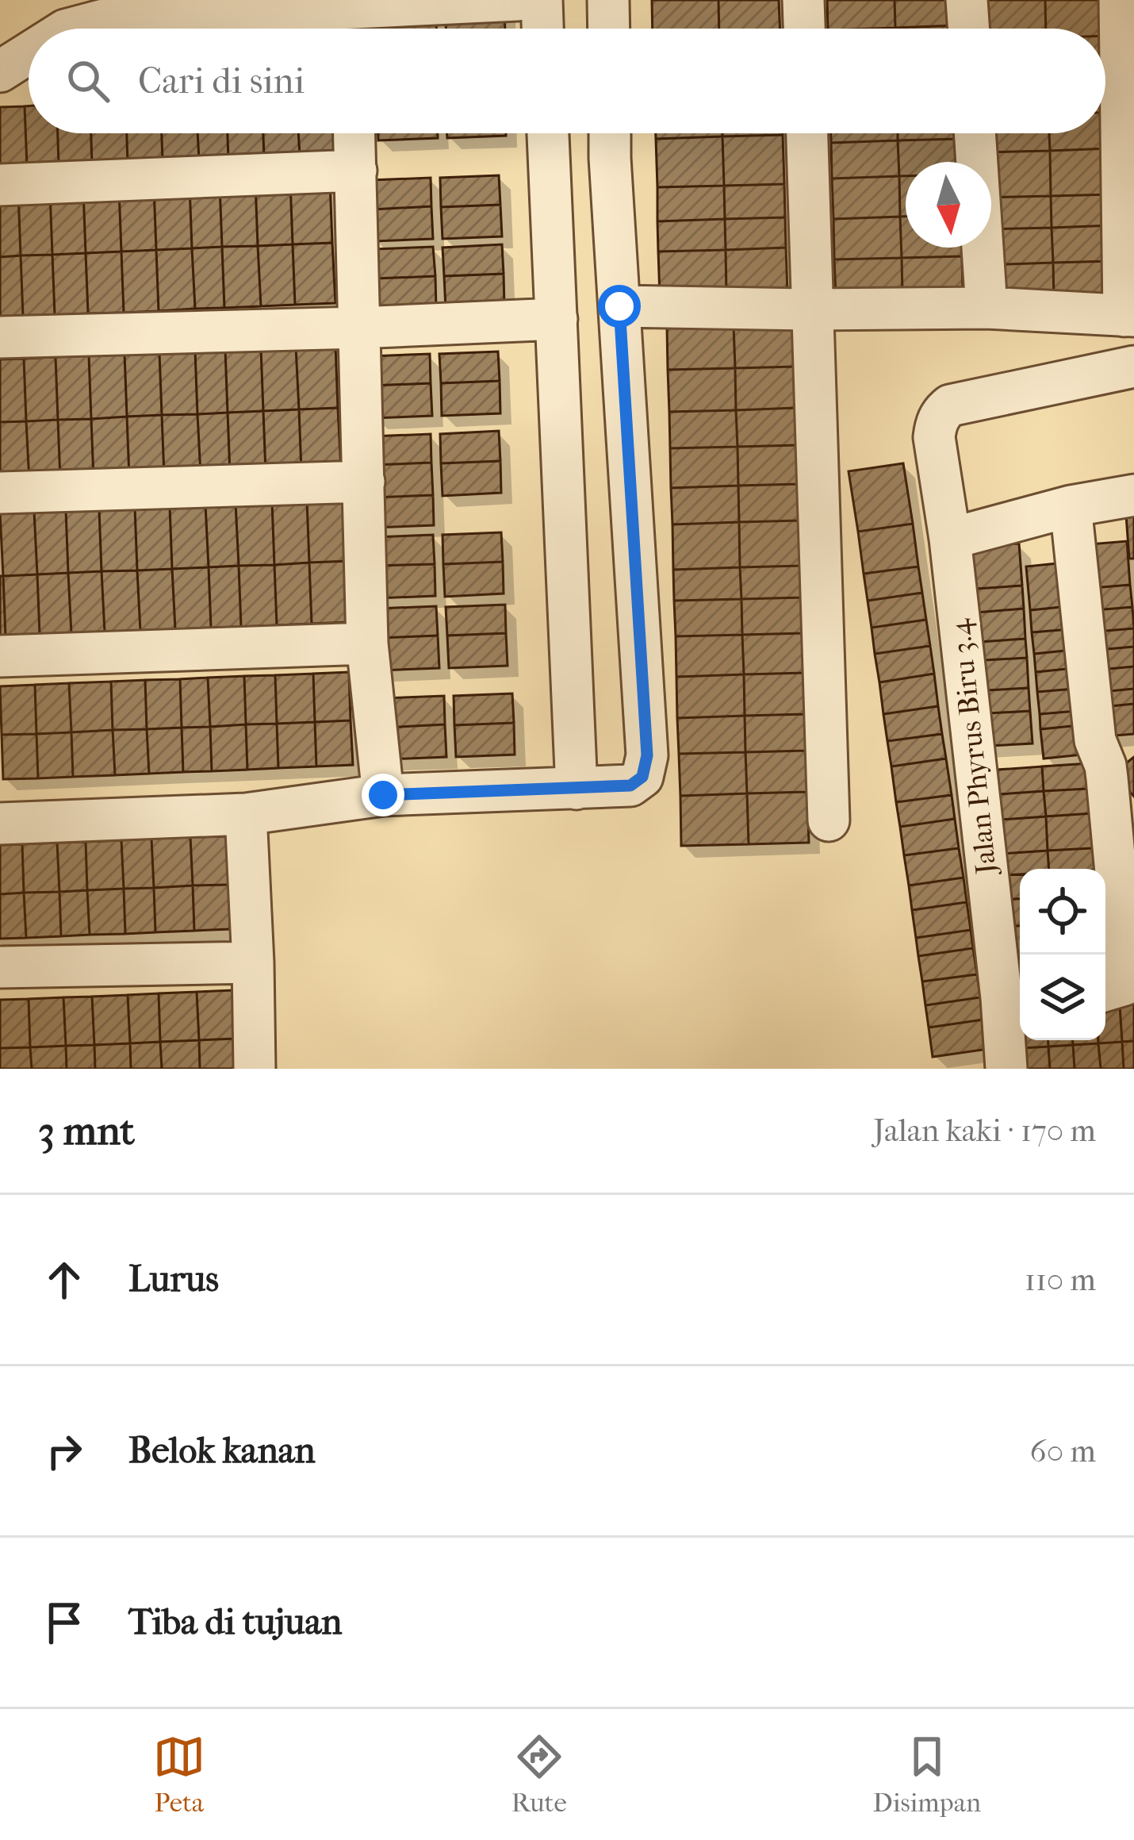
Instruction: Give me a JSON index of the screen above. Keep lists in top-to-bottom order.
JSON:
{
  "streets": {
    "street": ["Jalan Phyrus Biru 3.4"]
  },
  "north": "bottom",
  "page": {
    "search": "Cari di sini",
    "heading": ["3 mnt", "Jalan kaki · 170 m"],
    "list": [
      ["Lurus", "110 m"],
      ["Belok kanan", "60 m"],
      "Tiba di tujuan"
    ],
    "nav": ["Peta", "Rute", "Disimpan"]
  }
}
